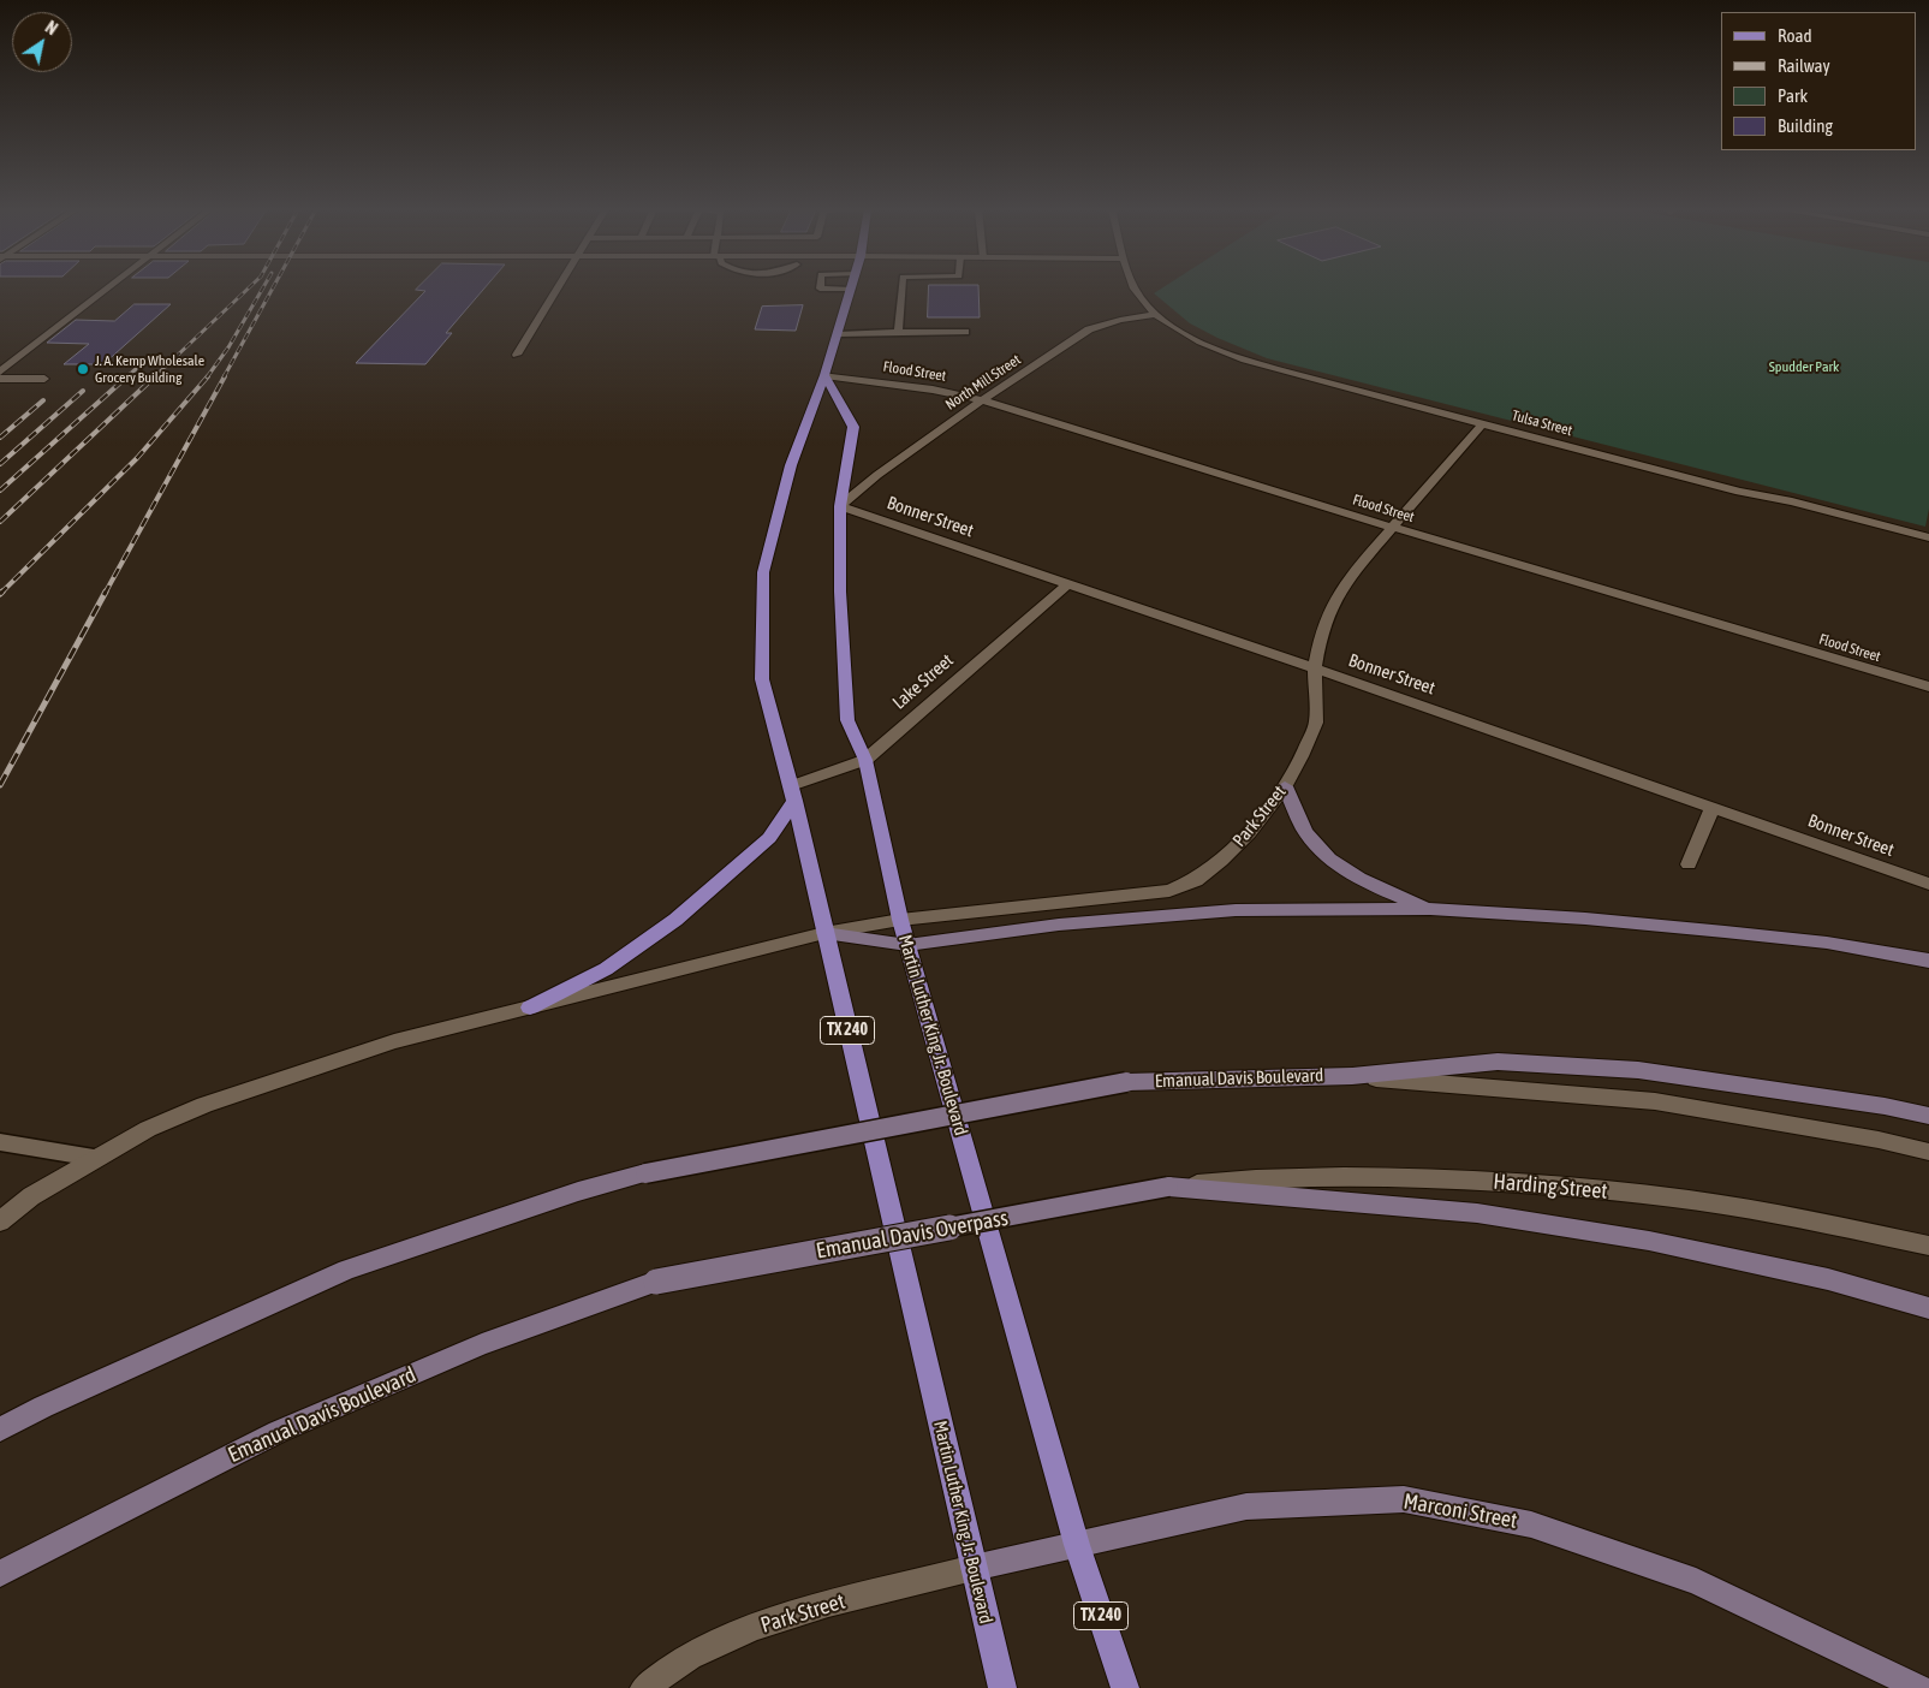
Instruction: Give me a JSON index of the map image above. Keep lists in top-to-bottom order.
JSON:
{
  "streets": {
    "main road": [
      "TX 240",
      "Martin Luther King Jr. Boulevard",
      "Emanual Davis Boulevard",
      "Emanual Davis Overpass",
      "Marconi Street"
    ],
    "street": [
      "Flood Street",
      "North Mill Street",
      "Tulsa Street",
      "Bonner Street",
      "Lake Street",
      "Park Street",
      "Harding Street"
    ]
  },
  "crossings": [
    ["Flood Street", "North Mill Street"],
    ["Flood Street", "Park Street"],
    ["Flood Street", "Martin Luther King Jr. Boulevard"],
    ["North Mill Street", "Tulsa Street"],
    ["North Mill Street", "Bonner Street"],
    ["North Mill Street", "Martin Luther King Jr. Boulevard"],
    ["Tulsa Street", "Park Street"],
    ["Bonner Street", "Lake Street"],
    ["Bonner Street", "Park Street"],
    ["Bonner Street", "Martin Luther King Jr. Boulevard"],
    ["Lake Street", "Martin Luther King Jr. Boulevard"],
    ["Park Street", "Martin Luther King Jr. Boulevard"],
    ["Park Street", "Marconi Street"],
    ["Martin Luther King Jr. Boulevard", "Marconi Street"],
    ["Emanual Davis Boulevard", "Emanual Davis Overpass"],
    ["Harding Street", "Emanual Davis Overpass"]
  ],
  "parks": ["Spudder Park"],
  "places": ["J. A. Kemp Wholesale Grocery Building"],
  "legend": [
    "Road",
    "Railway",
    "Park",
    "Building"
  ],
  "north": "top right"
}
